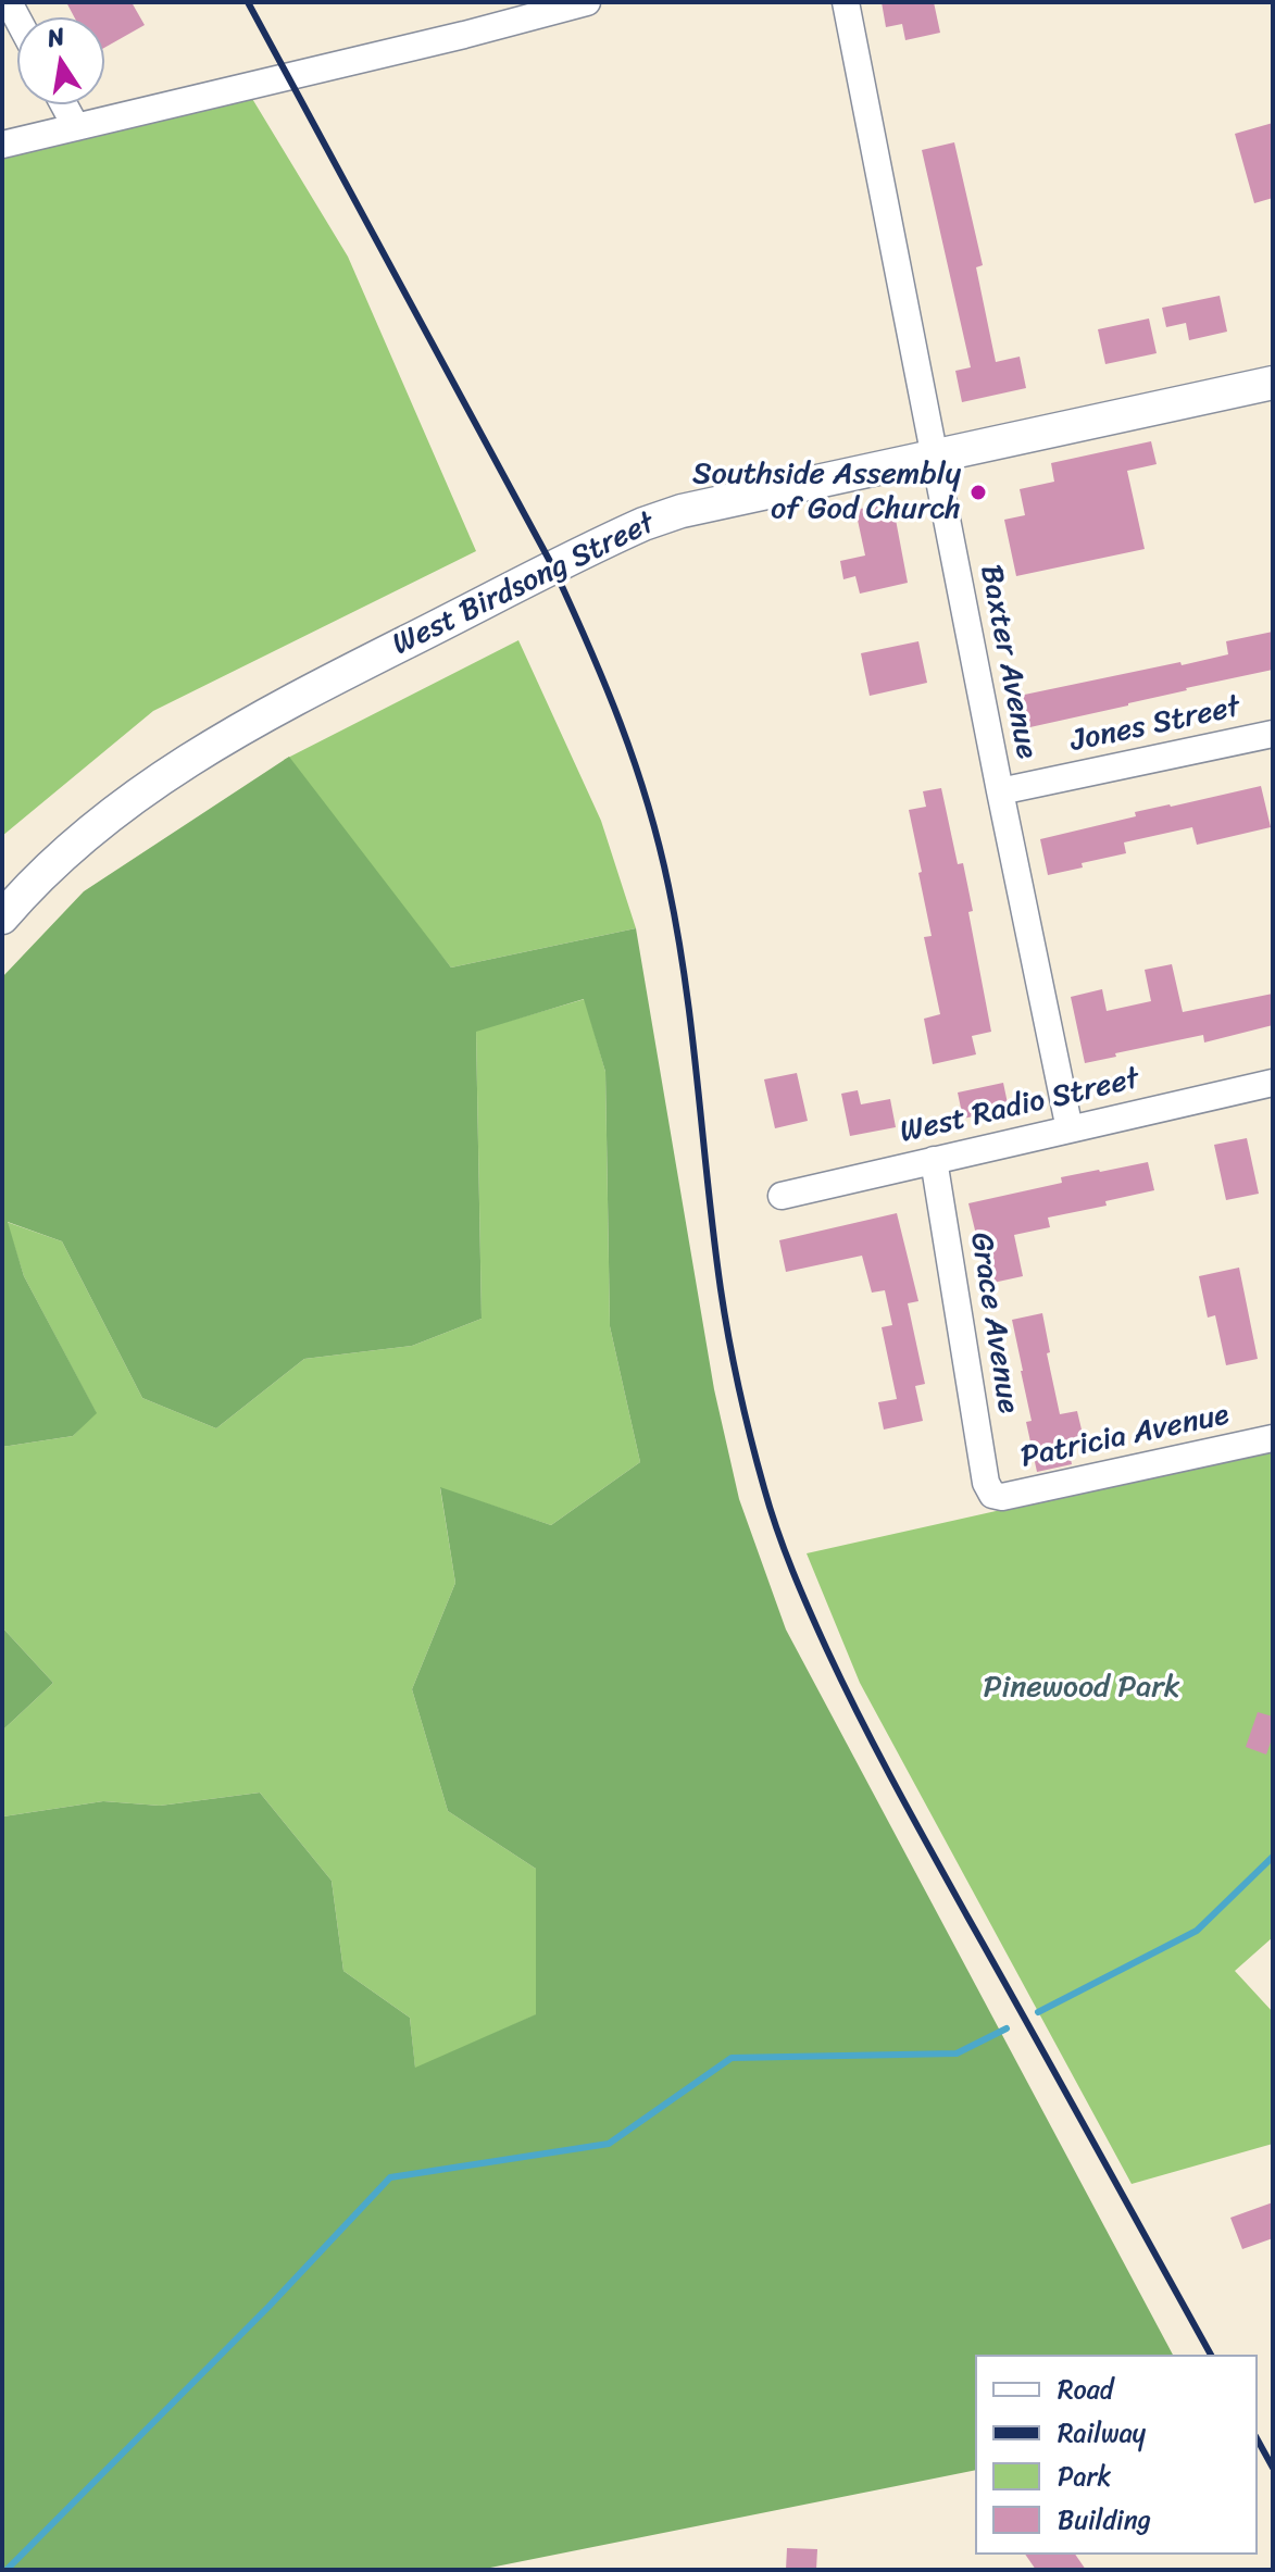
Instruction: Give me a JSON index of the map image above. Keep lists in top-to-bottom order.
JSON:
{
  "streets": {
    "street": [
      "West Birdsong Street",
      "Baxter Avenue",
      "Jones Street",
      "West Radio Street",
      "Grace Avenue",
      "Patricia Avenue"
    ]
  },
  "crossings": [
    ["West Birdsong Street", "Baxter Avenue"],
    ["Baxter Avenue", "Jones Street"],
    ["Baxter Avenue", "West Radio Street"],
    ["West Radio Street", "Grace Avenue"],
    ["Grace Avenue", "Patricia Avenue"]
  ],
  "parks": ["Pinewood Park"],
  "places": ["Southside Assembly of God Church"],
  "legend": [
    "Road",
    "Railway",
    "Park",
    "Building"
  ],
  "north": "top"
}
